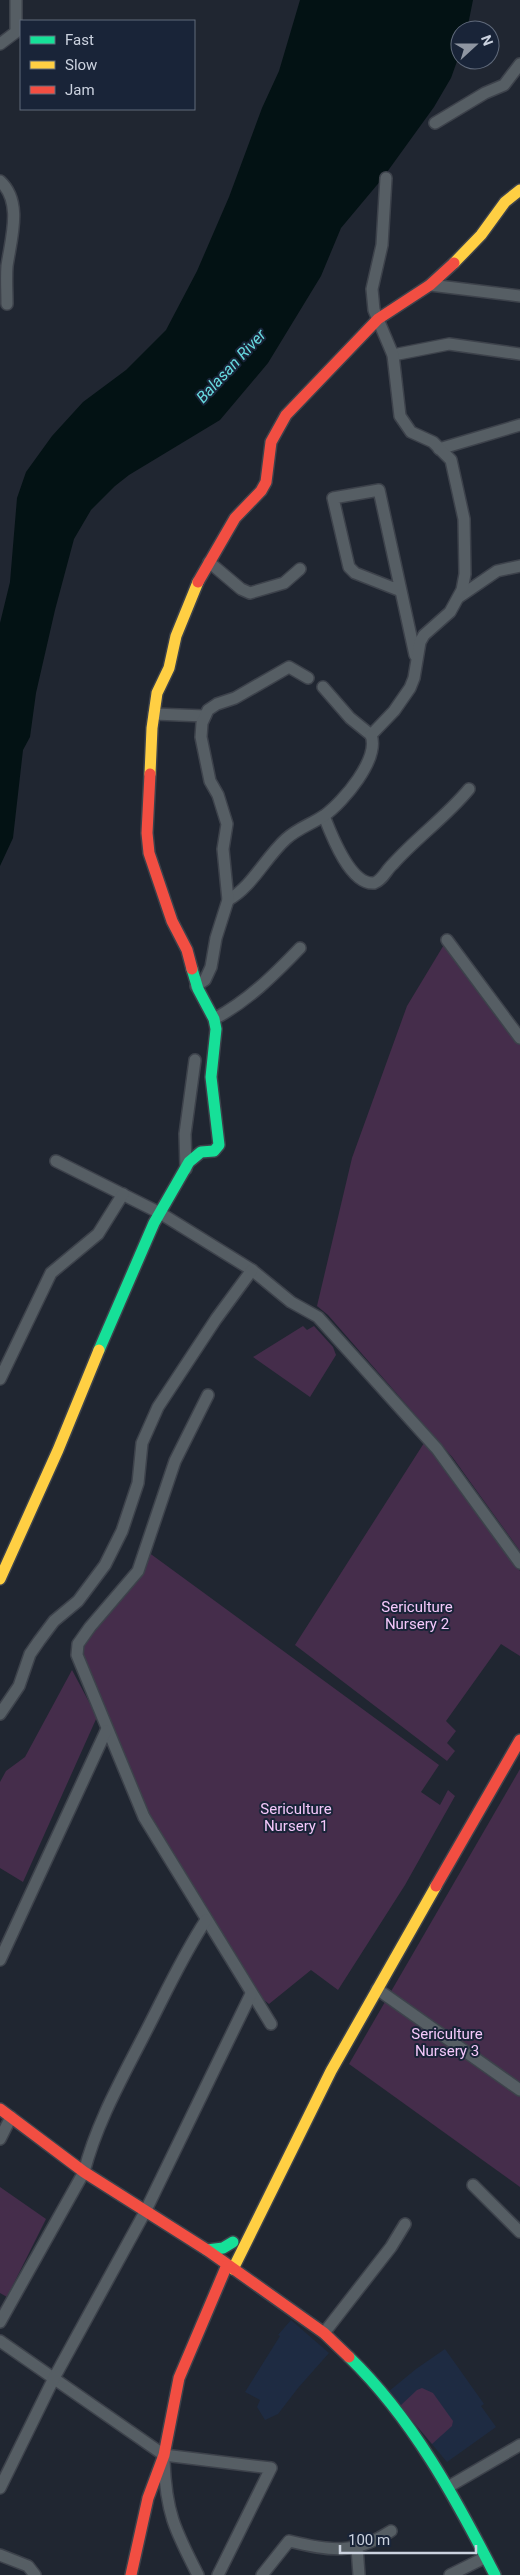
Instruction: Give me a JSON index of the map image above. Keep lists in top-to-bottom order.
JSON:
{
  "water": ["Balasan River"],
  "parks": ["Sericulture Nursery 2", "Sericulture Nursery 1", "Sericulture Nursery 3"],
  "legend": ["Fast", "Slow", "Jam"],
  "scale_bar": "100 m",
  "north": "right"
}
